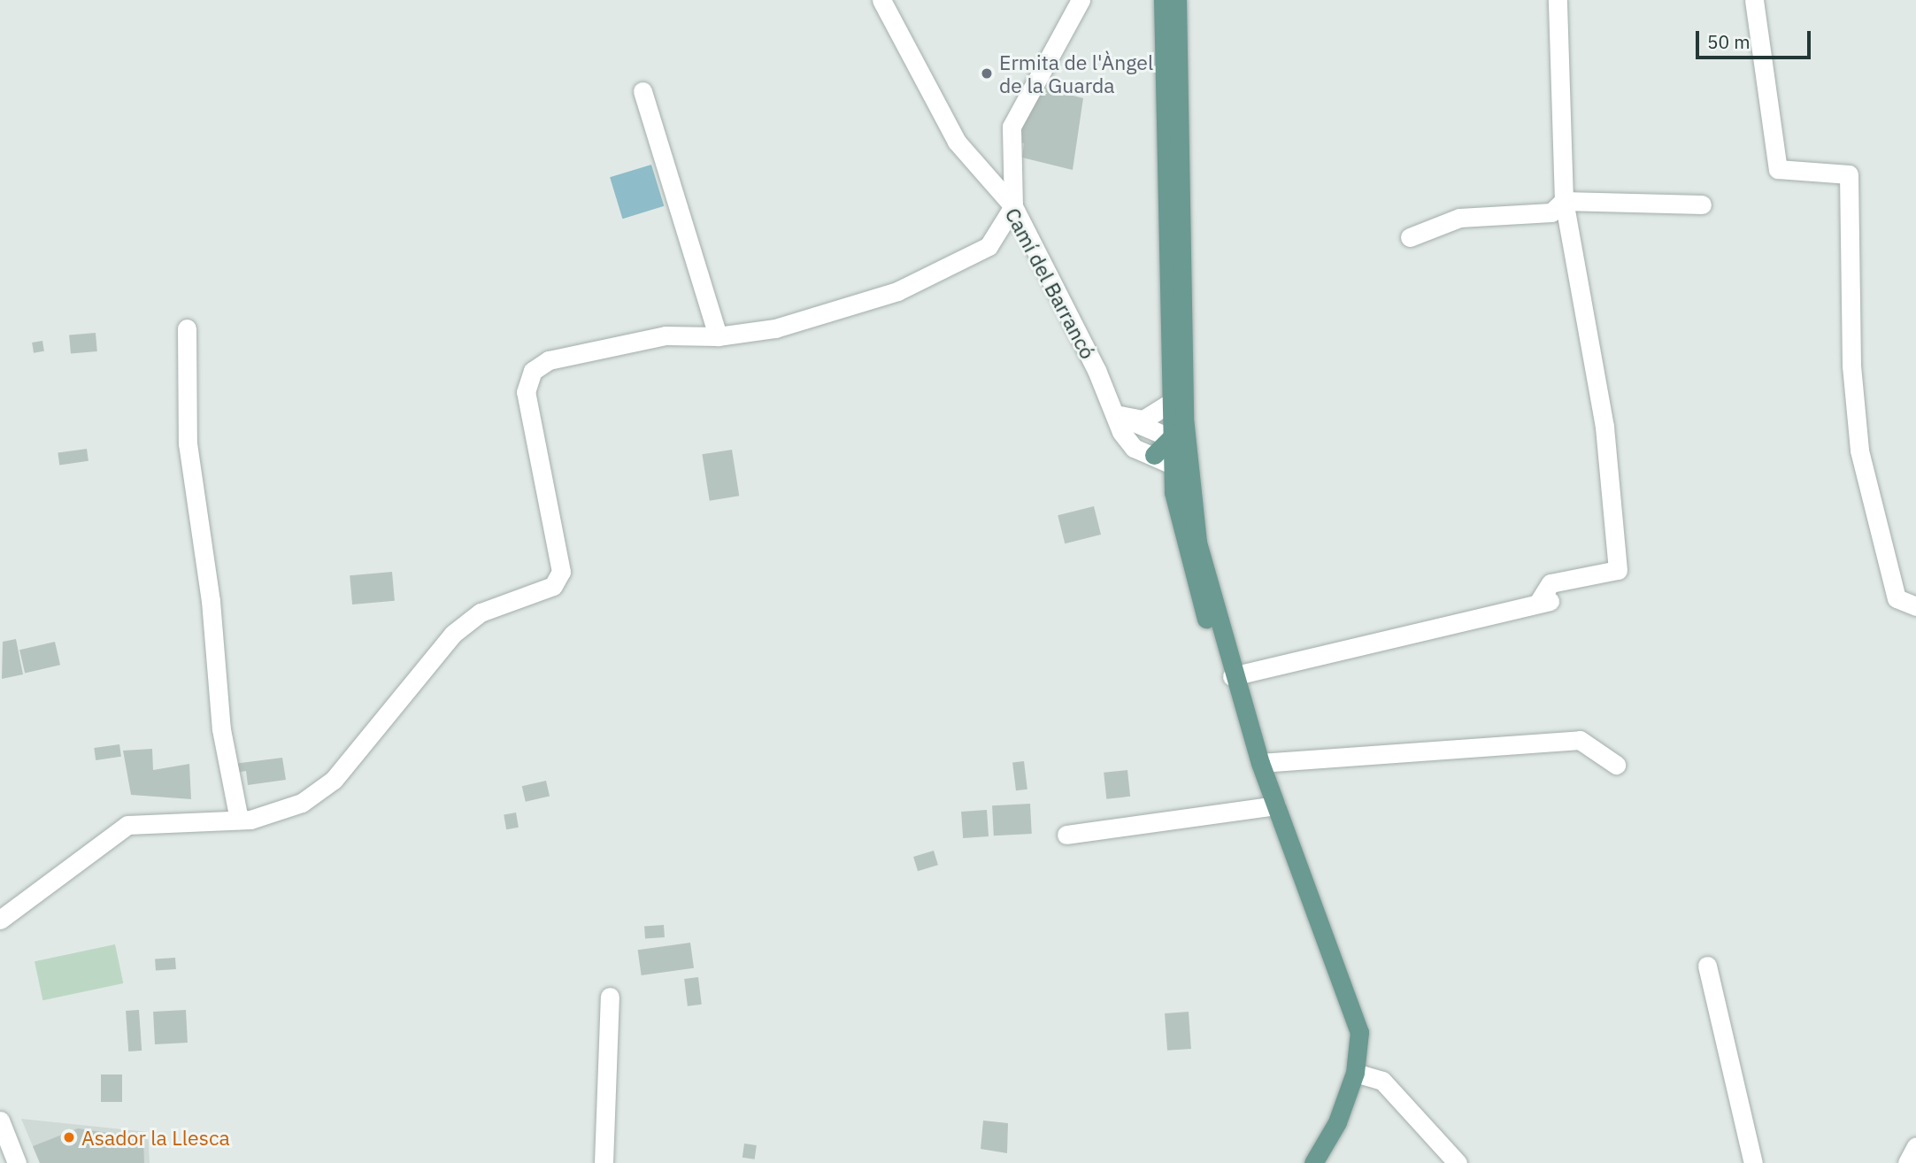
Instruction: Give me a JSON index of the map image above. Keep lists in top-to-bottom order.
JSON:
{
  "streets": {
    "street": ["Camí del Barrancó"]
  },
  "places": ["Ermita de l'Àngel de la Guarda", "Asador la Llesca"],
  "scale_bar": "50 m"
}
